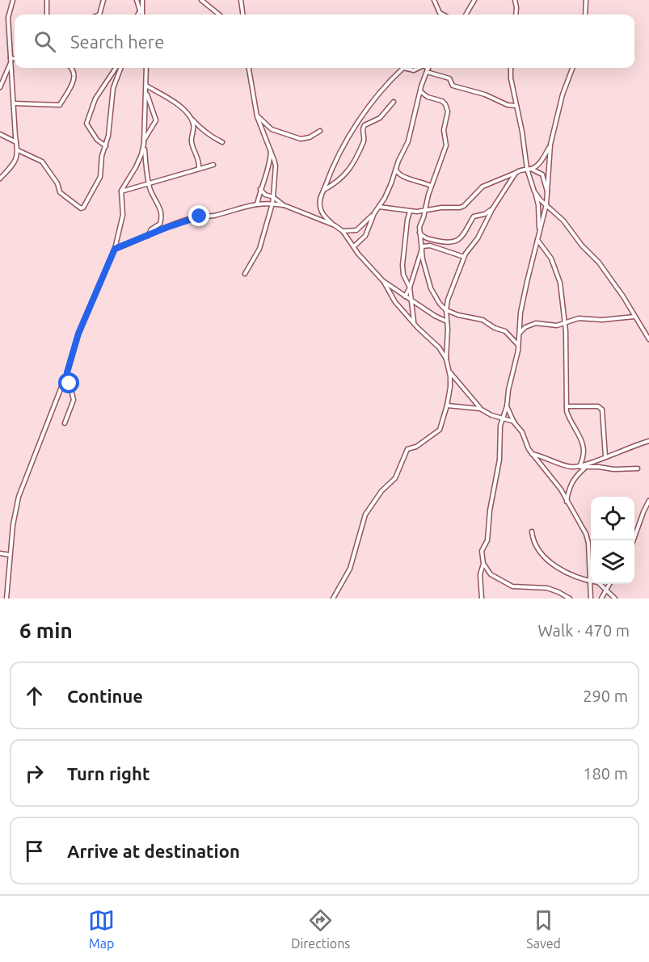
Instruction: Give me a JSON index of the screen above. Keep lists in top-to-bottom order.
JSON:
{
  "page": {
    "search": "Search here",
    "heading": ["6 min", "Walk · 470 m"],
    "list": [
      ["Continue", "290 m"],
      ["Turn right", "180 m"],
      "Arrive at destination"
    ],
    "nav": ["Map", "Directions", "Saved"]
  }
}
